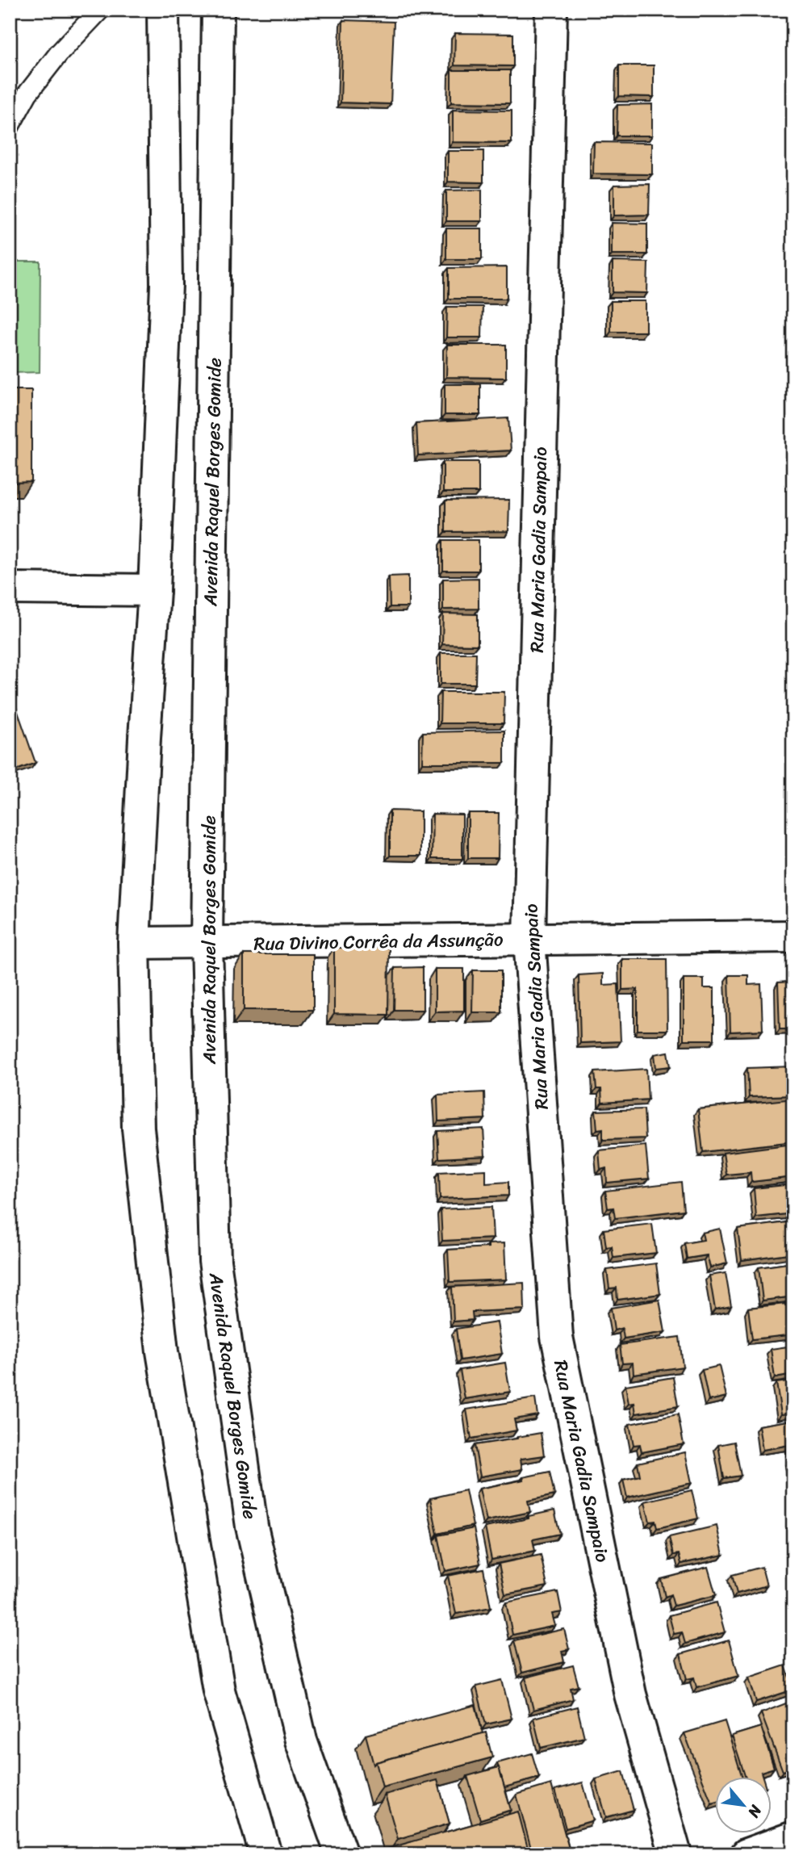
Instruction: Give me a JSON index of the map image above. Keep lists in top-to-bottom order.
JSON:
{
  "streets": {
    "street": ["Avenida Raquel Borges Gomide", "Rua Maria Gadia Sampaio", "Rua Divino Corrêa da Assunção"]
  },
  "crossings": [
    ["Avenida Raquel Borges Gomide", "Rua Divino Corrêa da Assunção"],
    ["Rua Maria Gadia Sampaio", "Rua Divino Corrêa da Assunção"]
  ],
  "north": "bottom right"
}
